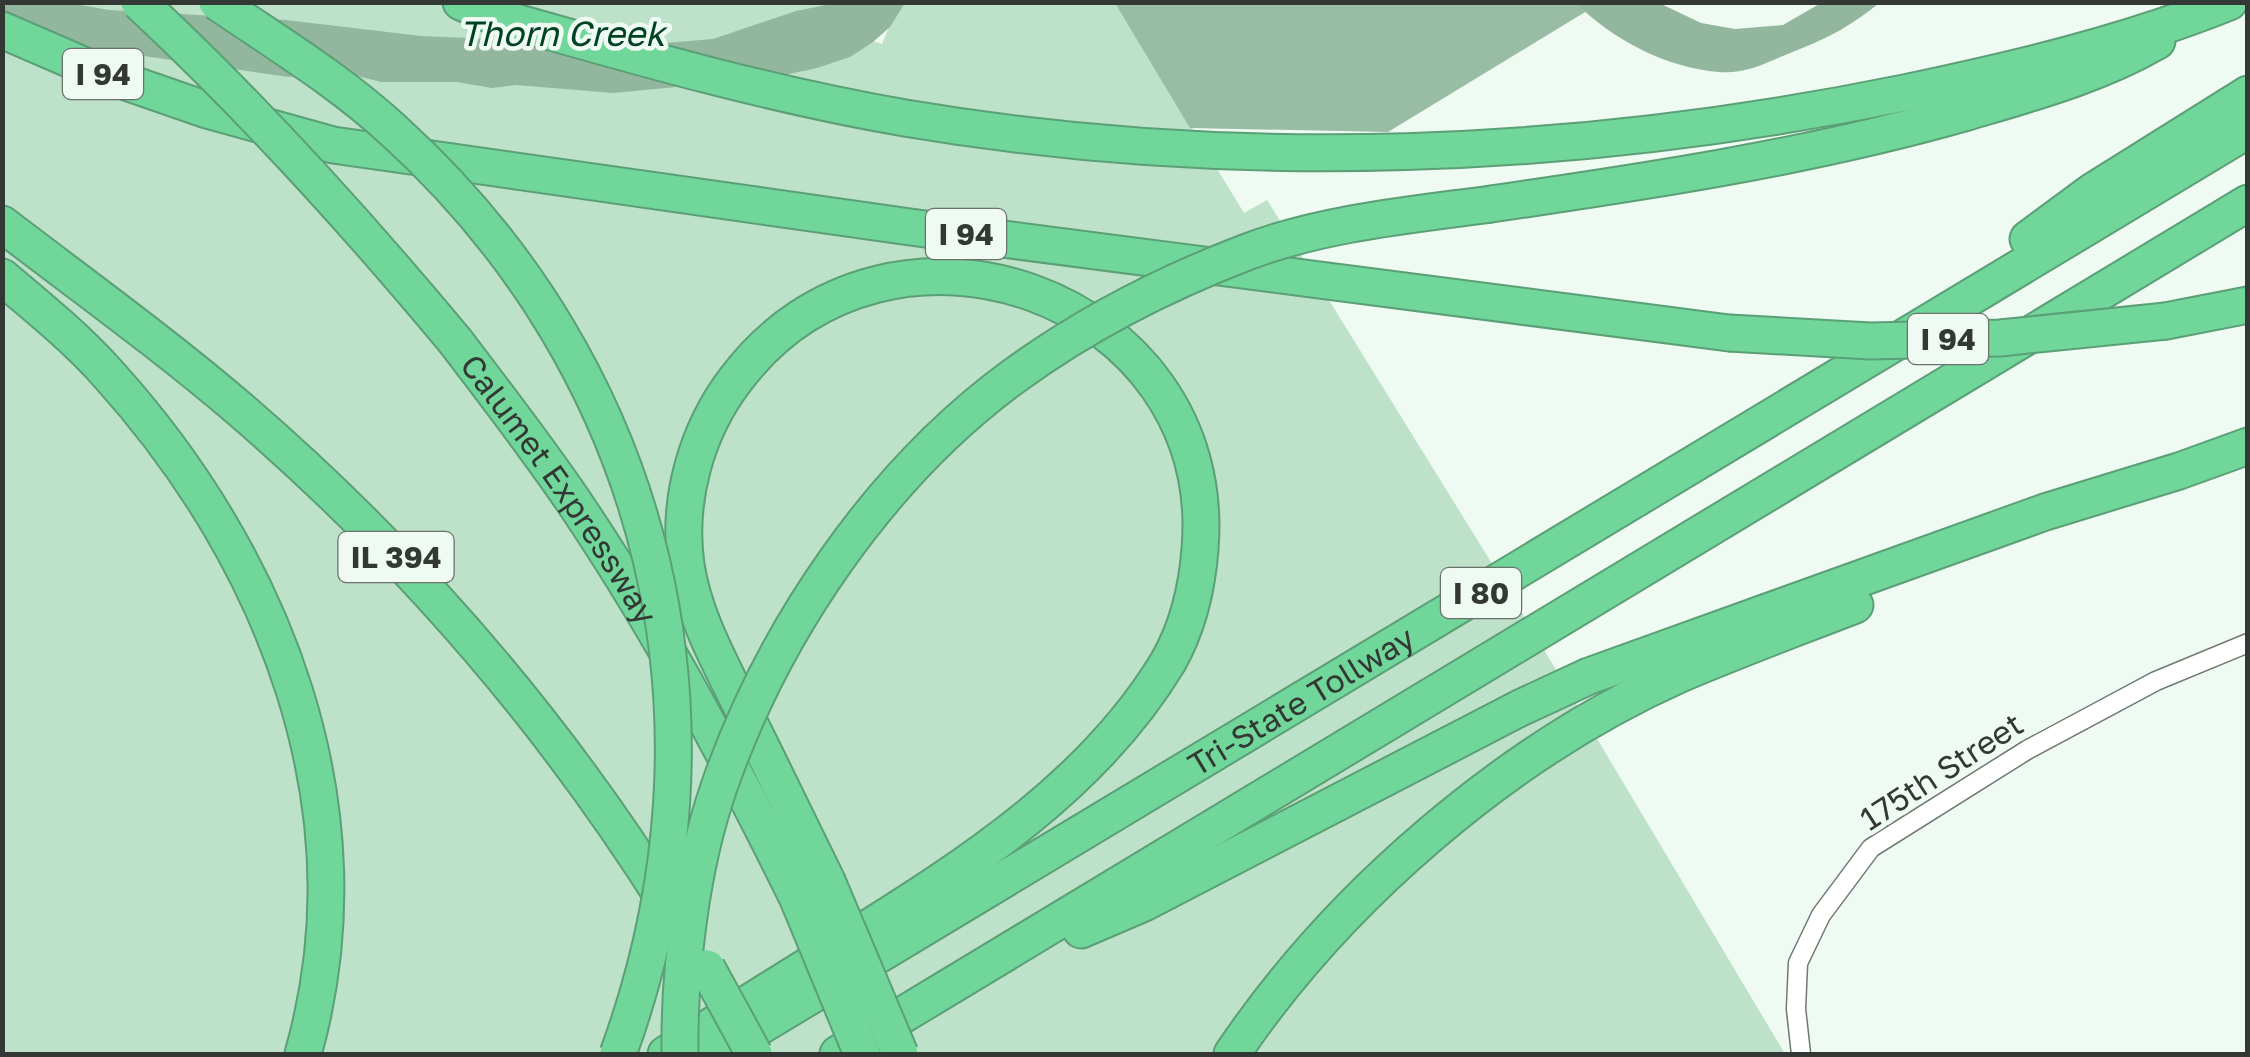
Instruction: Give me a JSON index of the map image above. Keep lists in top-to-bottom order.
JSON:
{
  "streets": {
    "highway": [
      "I 94",
      "Calumet Expressway",
      "IL 394",
      "I 80",
      "Tri-State Tollway"
    ],
    "street": ["175th Street"]
  },
  "water": ["Thorn Creek"]
}
